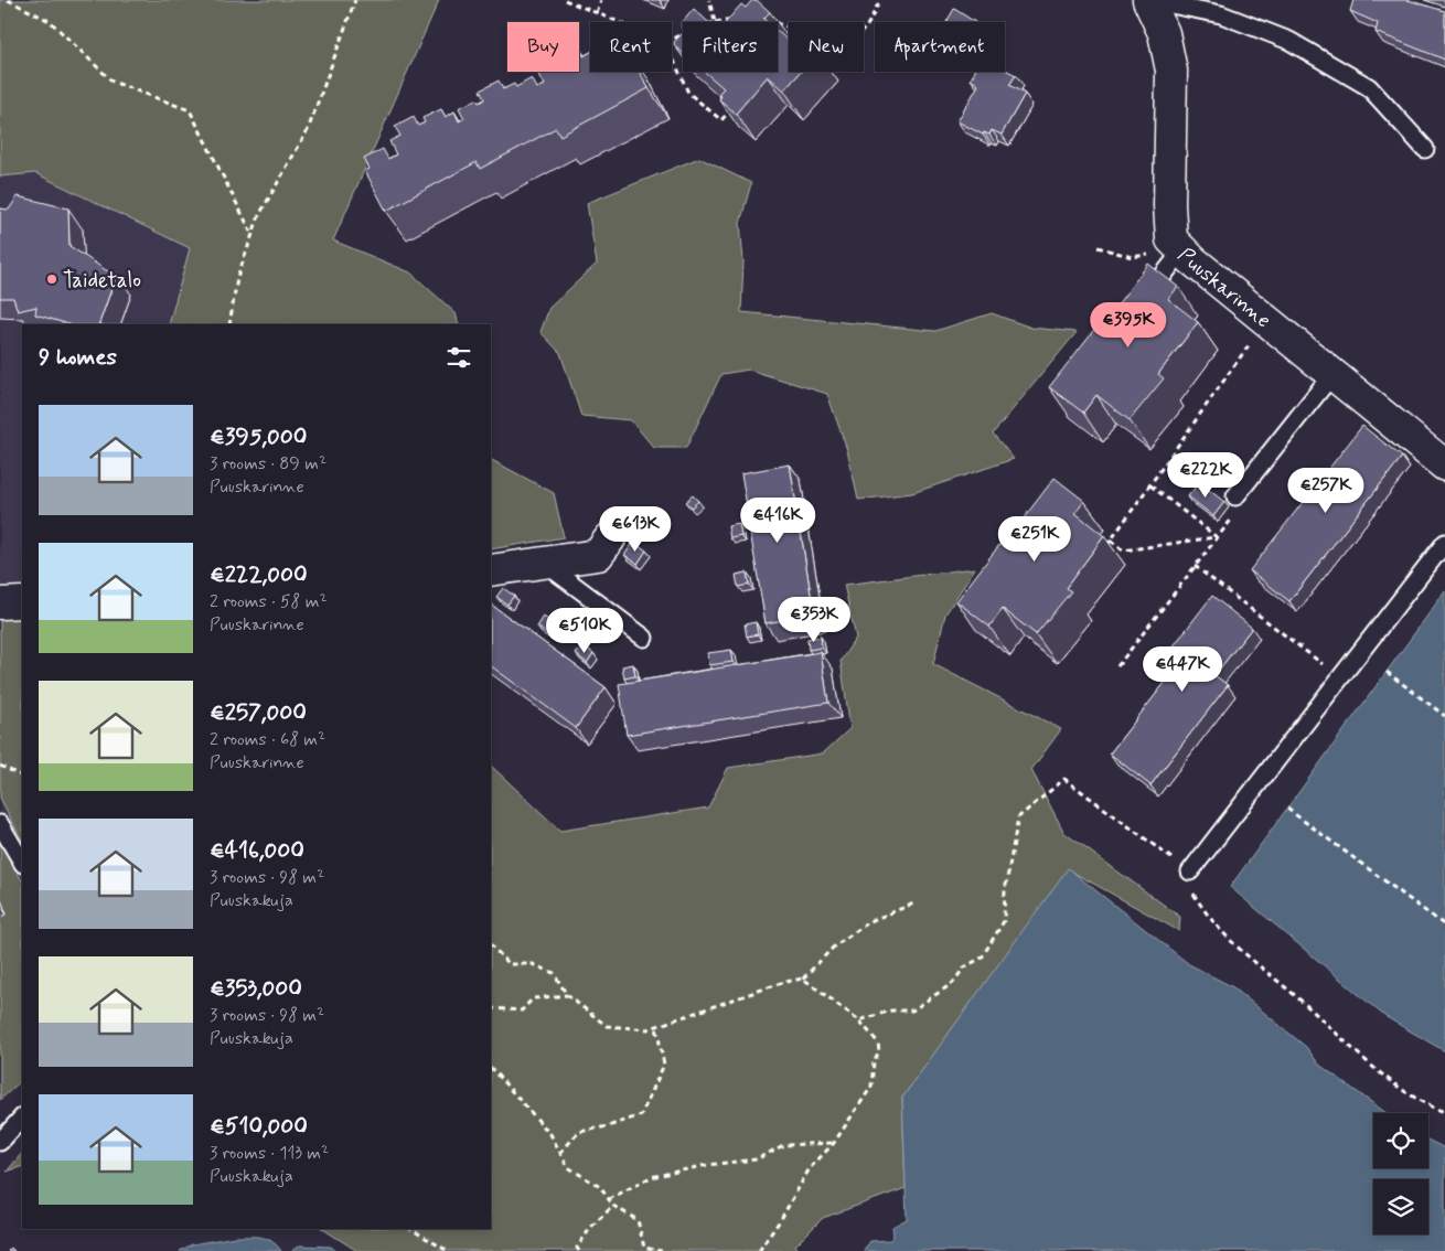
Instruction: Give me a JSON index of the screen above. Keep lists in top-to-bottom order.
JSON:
{
  "streets": {
    "street": ["Puuskarinne"]
  },
  "places": ["Taidetalo"],
  "page": {
    "chip": [
      "Buy",
      "Rent",
      "Filters",
      "New",
      "Apartment"
    ],
    "price": [
      "€395K",
      "€222K",
      "€257K",
      "€416K",
      "€613K",
      "€251K",
      "€353K",
      "€510K",
      "€447K"
    ],
    "heading": "9 homes",
    "list": [
      {
        "name": "€395,000",
        "note": "3 rooms · 89 m² · Puuskarinne"
      },
      {
        "name": "€222,000",
        "note": "2 rooms · 58 m² · Puuskarinne"
      },
      {
        "name": "€257,000",
        "note": "2 rooms · 68 m² · Puuskarinne"
      },
      {
        "name": "€416,000",
        "note": "3 rooms · 98 m² · Puuskakuja"
      },
      {
        "name": "€353,000",
        "note": "3 rooms · 98 m² · Puuskakuja"
      },
      {
        "name": "€510,000",
        "note": "3 rooms · 113 m² · Puuskakuja"
      }
    ]
  }
}
